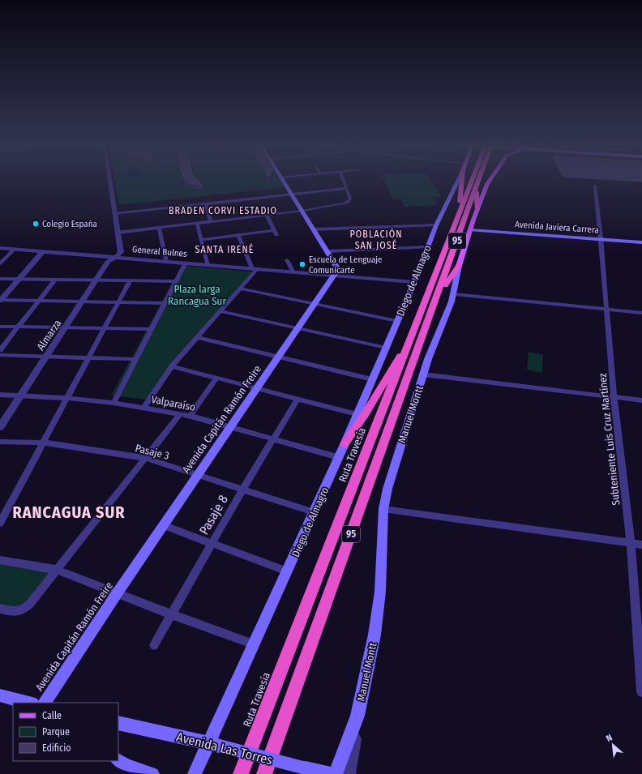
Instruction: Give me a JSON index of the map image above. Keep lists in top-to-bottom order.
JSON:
{
  "streets": {
    "highway": ["95", "Ruta Travesía"],
    "main road": [
      "Avenida Javiera Carrera",
      "Diego de Almagro",
      "Manuel Montt",
      "Avenida Capitán Ramón Freire",
      "Avenida Las Torres"
    ],
    "street": [
      "General Bulnes",
      "Almarza",
      "Valparaíso",
      "Subteniente Luis Cruz Martínez",
      "Pasaje 3",
      "Pasaje 8"
    ]
  },
  "crossings": [
    ["Avenida Javiera Carrera", "Manuel Montt"],
    ["Avenida Javiera Carrera", "Subteniente Luis Cruz Martínez"],
    ["General Bulnes", "Diego de Almagro"],
    ["General Bulnes", "Almarza"],
    ["General Bulnes", "Avenida Capitán Ramón Freire"],
    ["Diego de Almagro", "Valparaíso"],
    ["Diego de Almagro", "Pasaje 3"],
    ["Diego de Almagro", "Avenida Las Torres"],
    ["Almarza", "Valparaíso"],
    ["Valparaíso", "Avenida Capitán Ramón Freire"],
    ["Valparaíso", "Pasaje 8"],
    ["Avenida Capitán Ramón Freire", "Pasaje 3"],
    ["Pasaje 3", "Pasaje 8"]
  ],
  "districts": [
    "BRADEN CORVI ESTADIO",
    "POBLACIÓN SAN JOSÉ",
    "SANTA IRENÉ",
    "RANCAGUA SUR"
  ],
  "parks": ["Plaza larga Rancagua Sur"],
  "places": ["Colegio España", "Escuela de Lenguaje Comunicarte"],
  "legend": ["Calle", "Parque", "Edificio"],
  "north": "top left"
}
